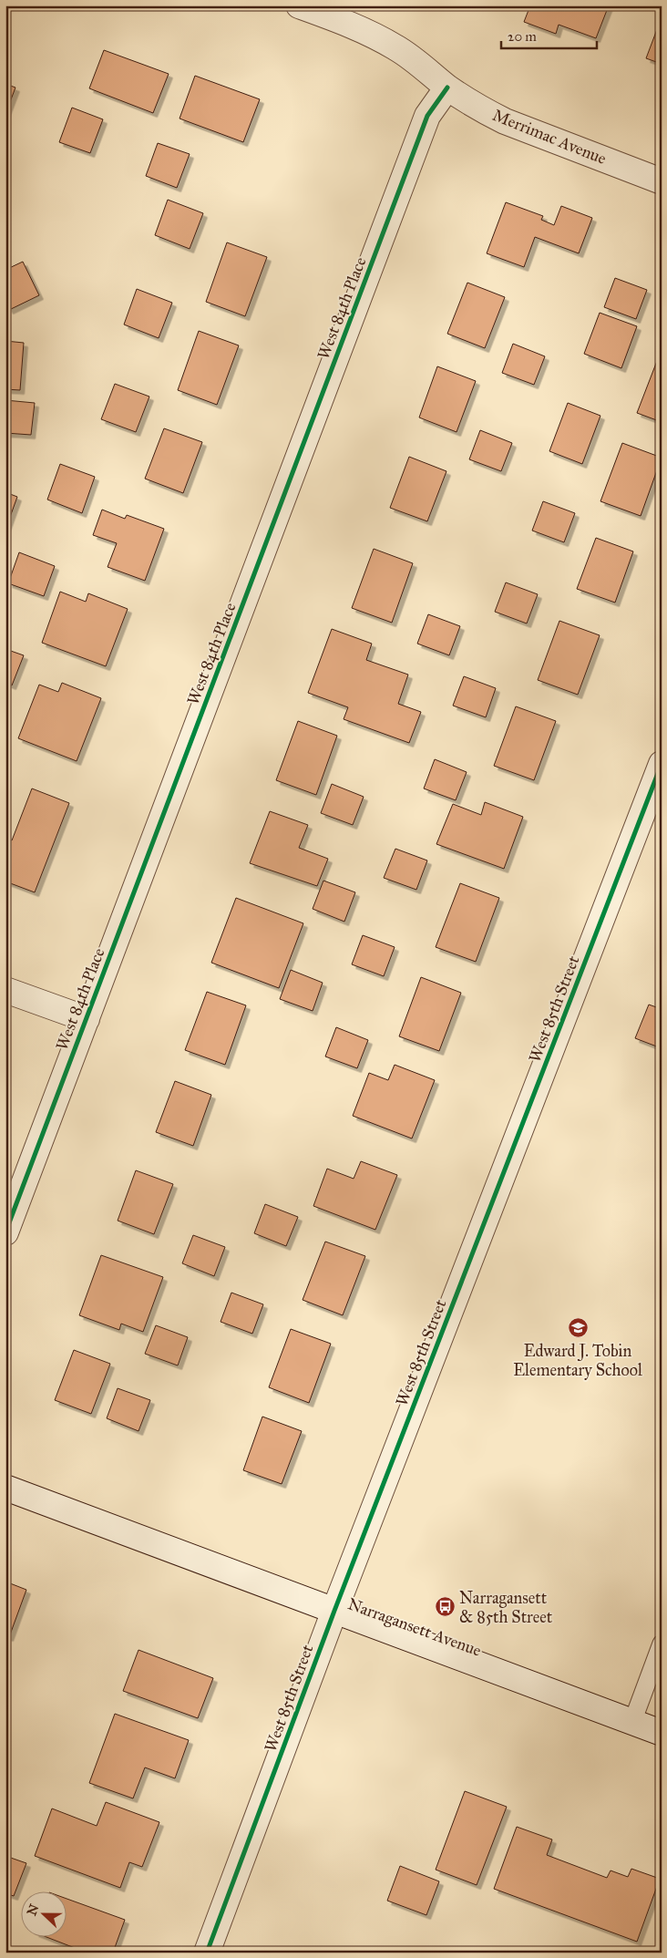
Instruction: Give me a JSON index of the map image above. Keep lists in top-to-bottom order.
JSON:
{
  "streets": {
    "street": [
      "Merrimac Avenue",
      "West 84th Place",
      "West 85th Street",
      "Narragansett Avenue"
    ]
  },
  "crossings": [
    ["Merrimac Avenue", "West 84th Place"],
    ["West 85th Street", "Narragansett Avenue"]
  ],
  "places": {
    "school or university": ["Edward J. Tobin Elementary School"],
    "bus stop": ["Narragansett & 85th Street"]
  },
  "scale_bar": "20 m",
  "north": "left"
}
